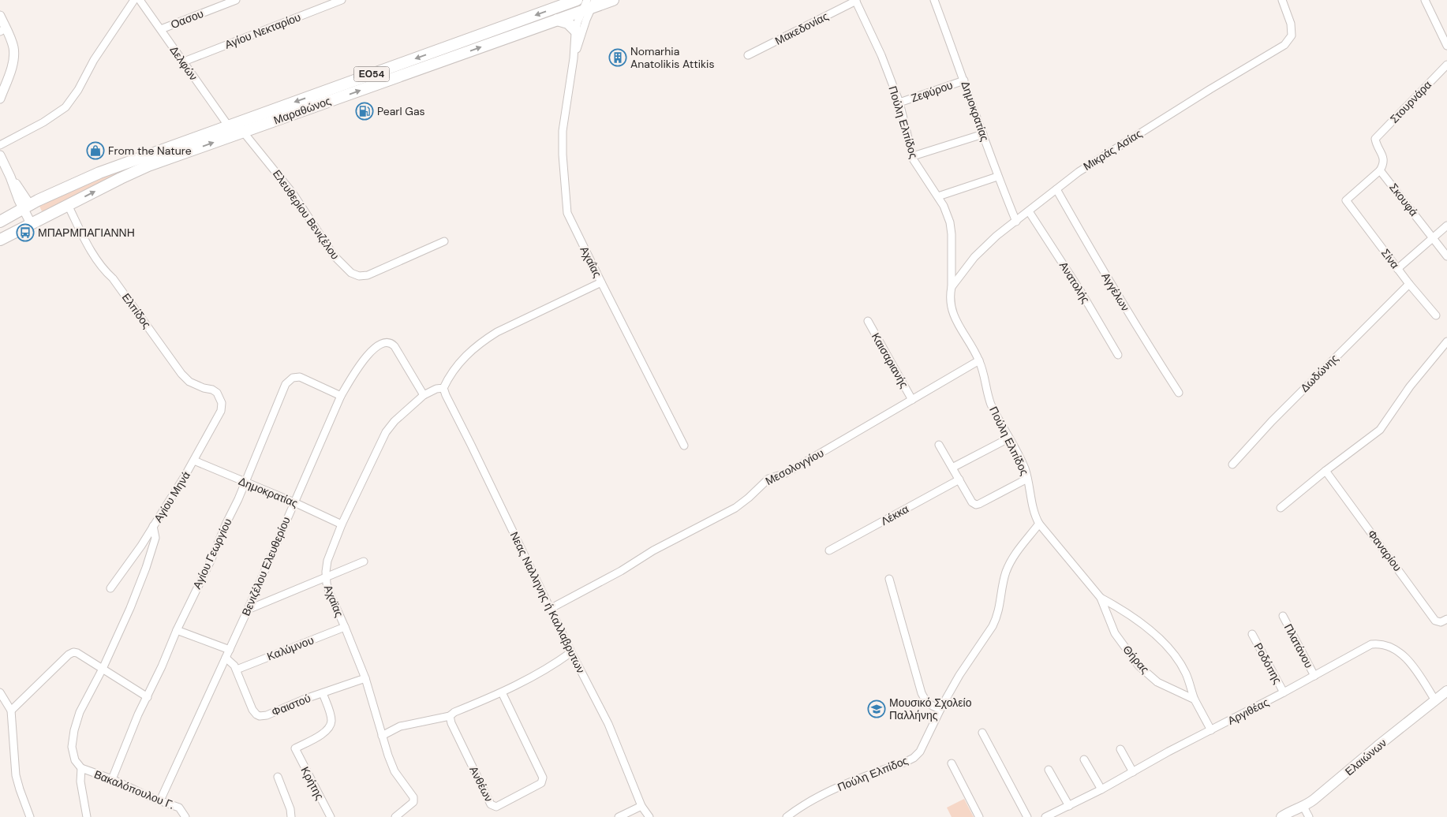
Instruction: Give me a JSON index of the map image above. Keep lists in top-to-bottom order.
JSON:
{
  "streets": {
    "main road": ["ΕΟ54", "Μαραθώνος", "Ελαιώνων"],
    "street": [
      "Οασου",
      "Μακεδονίας",
      "Αγίου Νεκταρίου",
      "Δελφών",
      "Ζεφύρου",
      "Στουρνάρα",
      "Δημοκρατίας",
      "Πούλη Ελπίδος",
      "Μικράς Ασίας",
      "Σκουφά",
      "Ελευθερίου Βενιζέλου",
      "Σίνα",
      "Αχαΐας",
      "Ανατολής",
      "Αγγέλων",
      "Ελπίδος",
      "Καισαριανής",
      "Δωδώνης",
      "Μεσολογγίου",
      "Αγίου Μηνά",
      "Λέκκα",
      "Φαναρίου",
      "Αγίου Γεωργίου",
      "Βενιζέλου Ελευθερίου",
      "Αχαϊας",
      "Νεας Nαλληνης ή Καλλαβρυτων",
      "Πλατάνου",
      "Καλύμνου",
      "Θήρας",
      "Ροδόπης",
      "Φαιστού",
      "Αργιθέας",
      "Κρήτης",
      "Ανθέων",
      "Βακαλόπουλου Γ."
    ]
  },
  "crossings": [
    ["Οασου", "Δελφών"],
    ["Μακεδονίας", "Πούλη Ελπίδος"],
    ["Αγίου Νεκταρίου", "Δελφών"],
    ["Δελφών", "Μαραθώνος"],
    ["Ζεφύρου", "Δημοκρατίας"],
    ["Ζεφύρου", "Πούλη Ελπίδος"],
    ["Στουρνάρα", "Σκουφά"],
    ["Στουρνάρα", "Σίνα"],
    ["Μαραθώνος", "Ελευθερίου Βενιζέλου"],
    ["Μαραθώνος", "Αχαΐας"],
    ["Μαραθώνος", "Ελπίδος"],
    ["Δημοκρατίας", "Μικράς Ασίας"],
    ["Δημοκρατίας", "Αγίου Μηνά"],
    ["Δημοκρατίας", "Αγίου Γεωργίου"],
    ["Δημοκρατίας", "Βενιζέλου Ελευθερίου"],
    ["Δημοκρατίας", "Αχαϊας"],
    ["Πούλη Ελπίδος", "Μικράς Ασίας"],
    ["Πούλη Ελπίδος", "Μεσολογγίου"],
    ["Πούλη Ελπίδος", "Θήρας"],
    ["Μικράς Ασίας", "Ανατολής"],
    ["Μικράς Ασίας", "Αγγέλων"],
    ["Σκουφά", "Σίνα"],
    ["Σίνα", "Δωδώνης"],
    ["Αχαΐας", "Αχαϊας"],
    ["Αχαΐας", "Νεας Nαλληνης ή Καλλαβρυτων"],
    ["Ελπίδος", "Αγίου Μηνά"],
    ["Καισαριανής", "Μεσολογγίου"],
    ["Μεσολογγίου", "Νεας Nαλληνης ή Καλλαβρυτων"],
    ["Αγίου Γεωργίου", "Βενιζέλου Ελευθερίου"],
    ["Αγίου Γεωργίου", "Βακαλόπουλου Γ."],
    ["Βενιζέλου Ελευθερίου", "Αχαϊας"],
    ["Βενιζέλου Ελευθερίου", "Φαιστού"],
    ["Βενιζέλου Ελευθερίου", "Βακαλόπουλου Γ."],
    ["Αχαϊας", "Νεας Nαλληνης ή Καλλαβρυτων"],
    ["Αχαϊας", "Καλύμνου"],
    ["Αχαϊας", "Φαιστού"],
    ["Πλατάνου", "Αργιθέας"],
    ["Καλύμνου", "Φαιστού"],
    ["Θήρας", "Αργιθέας"],
    ["Ροδόπης", "Αργιθέας"],
    ["Φαιστού", "Κρήτης"],
    ["Αργιθέας", "Ελαιώνων"]
  ],
  "places": {
    "building": ["Nomarhia Anatolikis Attikis"],
    "fuel station": ["Pearl Gas"],
    "shop": ["From the Nature"],
    "bus stop": ["ΜΠΑΡΜΠΑΓΙΑΝΝΗ"],
    "school or university": ["Μουσικό Σχολείο Παλλήνης"]
  }
}
